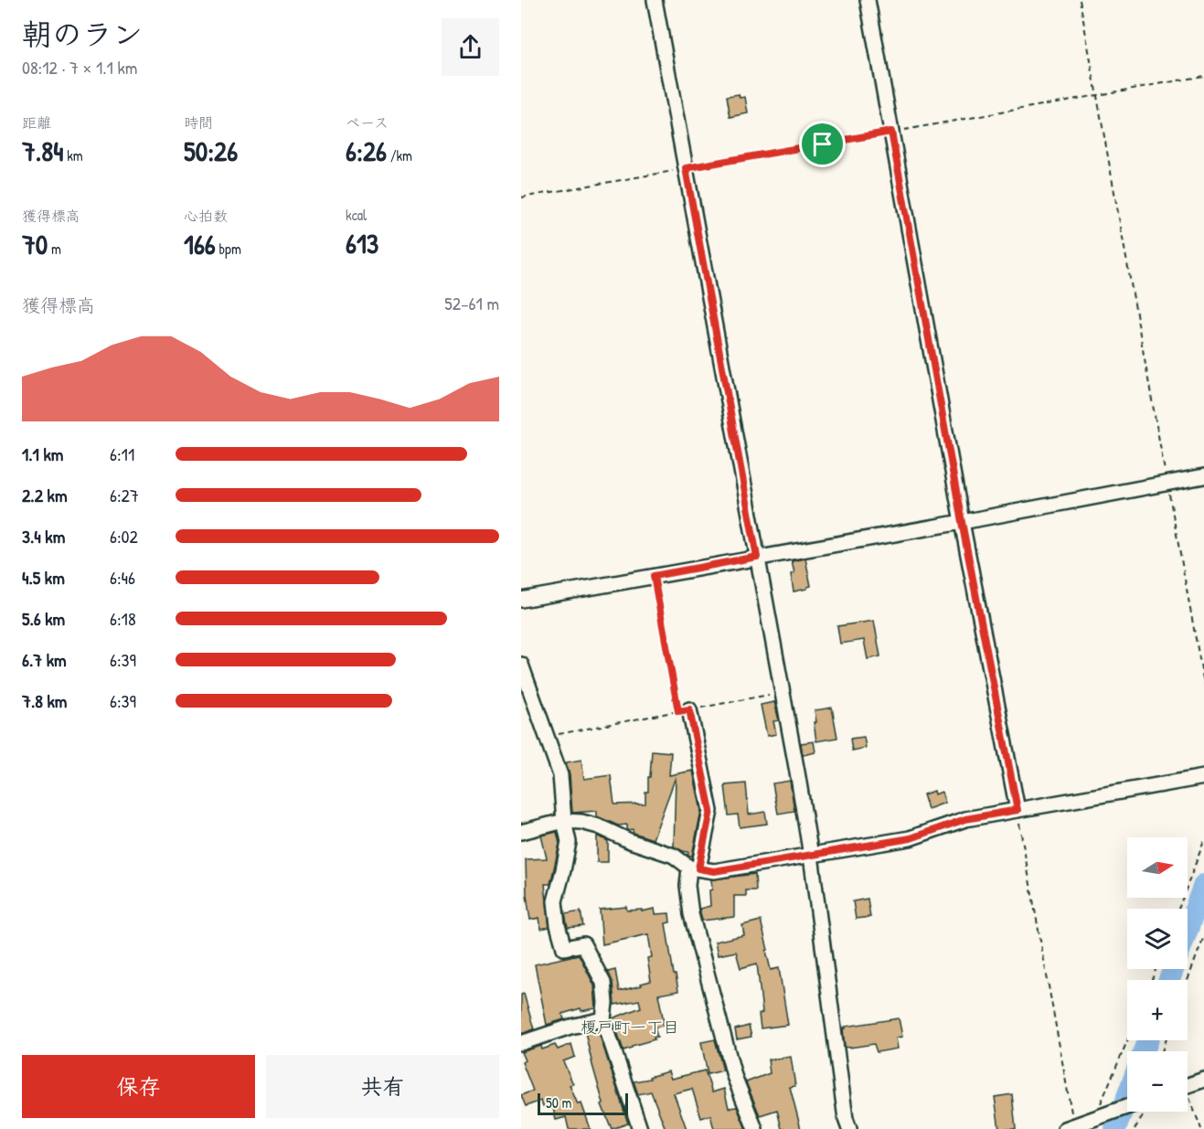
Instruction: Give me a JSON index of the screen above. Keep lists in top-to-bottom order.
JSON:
{
  "districts": ["榎戸町一丁目"],
  "scale_bar": "50 m",
  "north": "right",
  "page": {
    "heading": ["朝のラン", "08:12 · 7 × 1.1 km"],
    "stats": [
      ["距離", "7.84 km"],
      ["時間", "50:26"],
      ["ペース", "6:26 /km"],
      ["獲得標高", "70 m"],
      ["心拍数", "166 bpm"],
      ["kcal", "613"]
    ],
    "chart": ["獲得標高", "52–61 m"],
    "list": [
      {
        "name": "1.1 km",
        "note": "6:11"
      },
      {
        "name": "2.2 km",
        "note": "6:27"
      },
      {
        "name": "3.4 km",
        "note": "6:02"
      },
      {
        "name": "4.5 km",
        "note": "6:46"
      },
      {
        "name": "5.6 km",
        "note": "6:18"
      },
      {
        "name": "6.7 km",
        "note": "6:39"
      },
      {
        "name": "7.8 km",
        "note": "6:39"
      }
    ],
    "map_buttons": ["+", "−"],
    "buttons": ["保存", "共有"],
    "scale": "50 m"
  }
}
